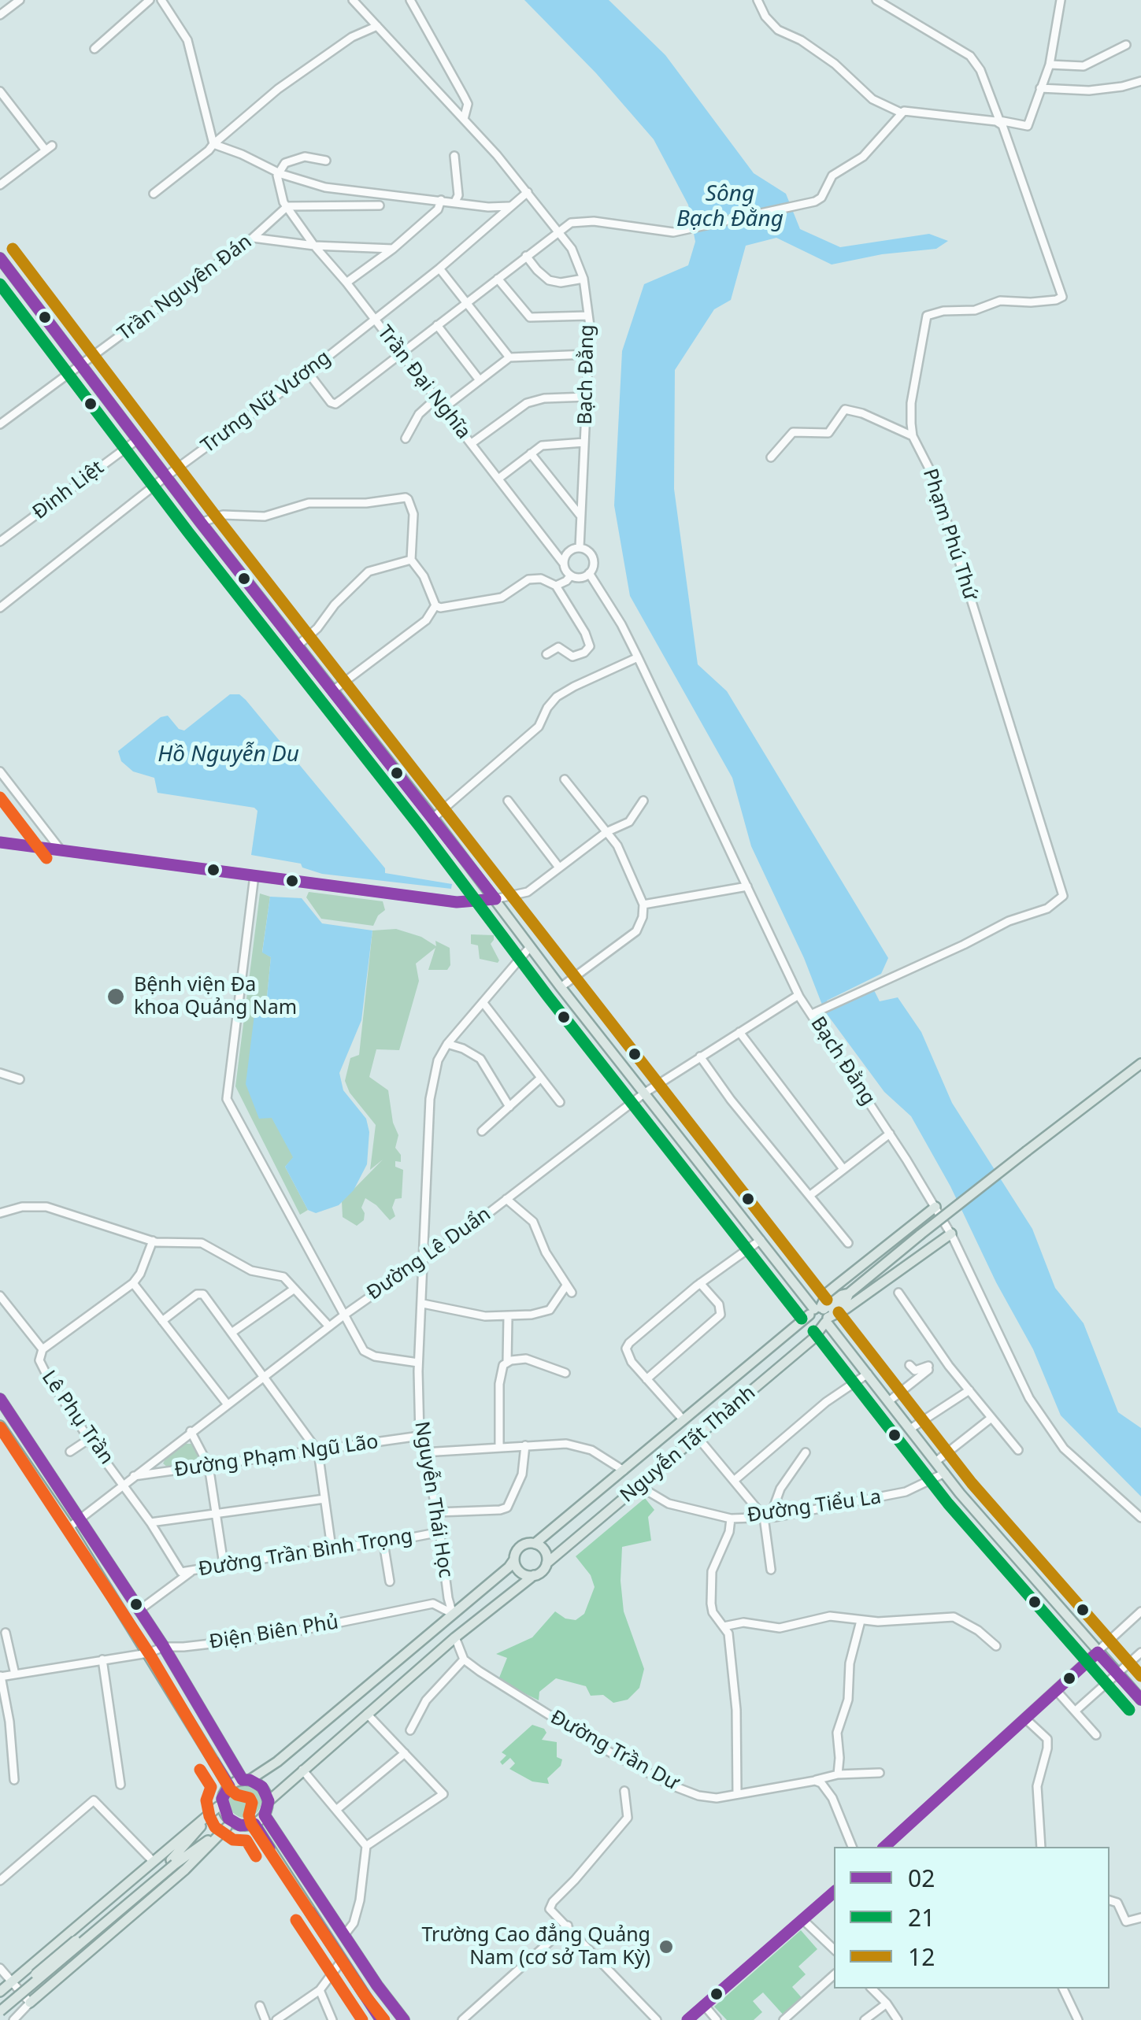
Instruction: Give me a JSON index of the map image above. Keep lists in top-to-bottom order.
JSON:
{
  "streets": {
    "main road": ["Nguyễn Tất Thành"],
    "street": [
      "Trần Nguyên Đán",
      "Bạch Đằng",
      "Trần Đại Nghĩa",
      "Trưng Nữ Vương",
      "Đinh Liệt",
      "Phạm Phú Thứ",
      "Đường Lê Duẩn",
      "Lê Phụ Trần",
      "Đường Phạm Ngũ Lão",
      "Nguyễn Thái Học",
      "Đường Tiểu La",
      "Đường Trần Bình Trọng",
      "Điện Biên Phủ",
      "Đường Trần Dư"
    ]
  },
  "crossings": [
    ["Trần Nguyên Đán", "Trần Đại Nghĩa"],
    ["Bạch Đằng", "Trần Đại Nghĩa"],
    ["Bạch Đằng", "Trưng Nữ Vương"],
    ["Bạch Đằng", "Phạm Phú Thứ"],
    ["Bạch Đằng", "Đường Lê Duẩn"],
    ["Trần Đại Nghĩa", "Trưng Nữ Vương"],
    ["Đường Lê Duẩn", "Lê Phụ Trần"],
    ["Đường Lê Duẩn", "Đường Phạm Ngũ Lão"],
    ["Đường Lê Duẩn", "Nguyễn Thái Học"],
    ["Lê Phụ Trần", "Đường Trần Bình Trọng"],
    ["Nguyễn Tất Thành", "Đường Tiểu La"],
    ["Đường Phạm Ngũ Lão", "Nguyễn Thái Học"],
    ["Nguyễn Thái Học", "Đường Trần Bình Trọng"],
    ["Nguyễn Thái Học", "Điện Biên Phủ"]
  ],
  "water": ["Sông Bạch Đằng", "Hồ Nguyễn Du"],
  "places": ["Bệnh viện Đa khoa Quảng Nam", "Trường Cao đẳng Quảng Nam (cơ sở Tam Kỳ)"],
  "lines": ["transit line 12", "transit line 02", "transit line 21"],
  "legend": ["02", "21", "12"]
}
